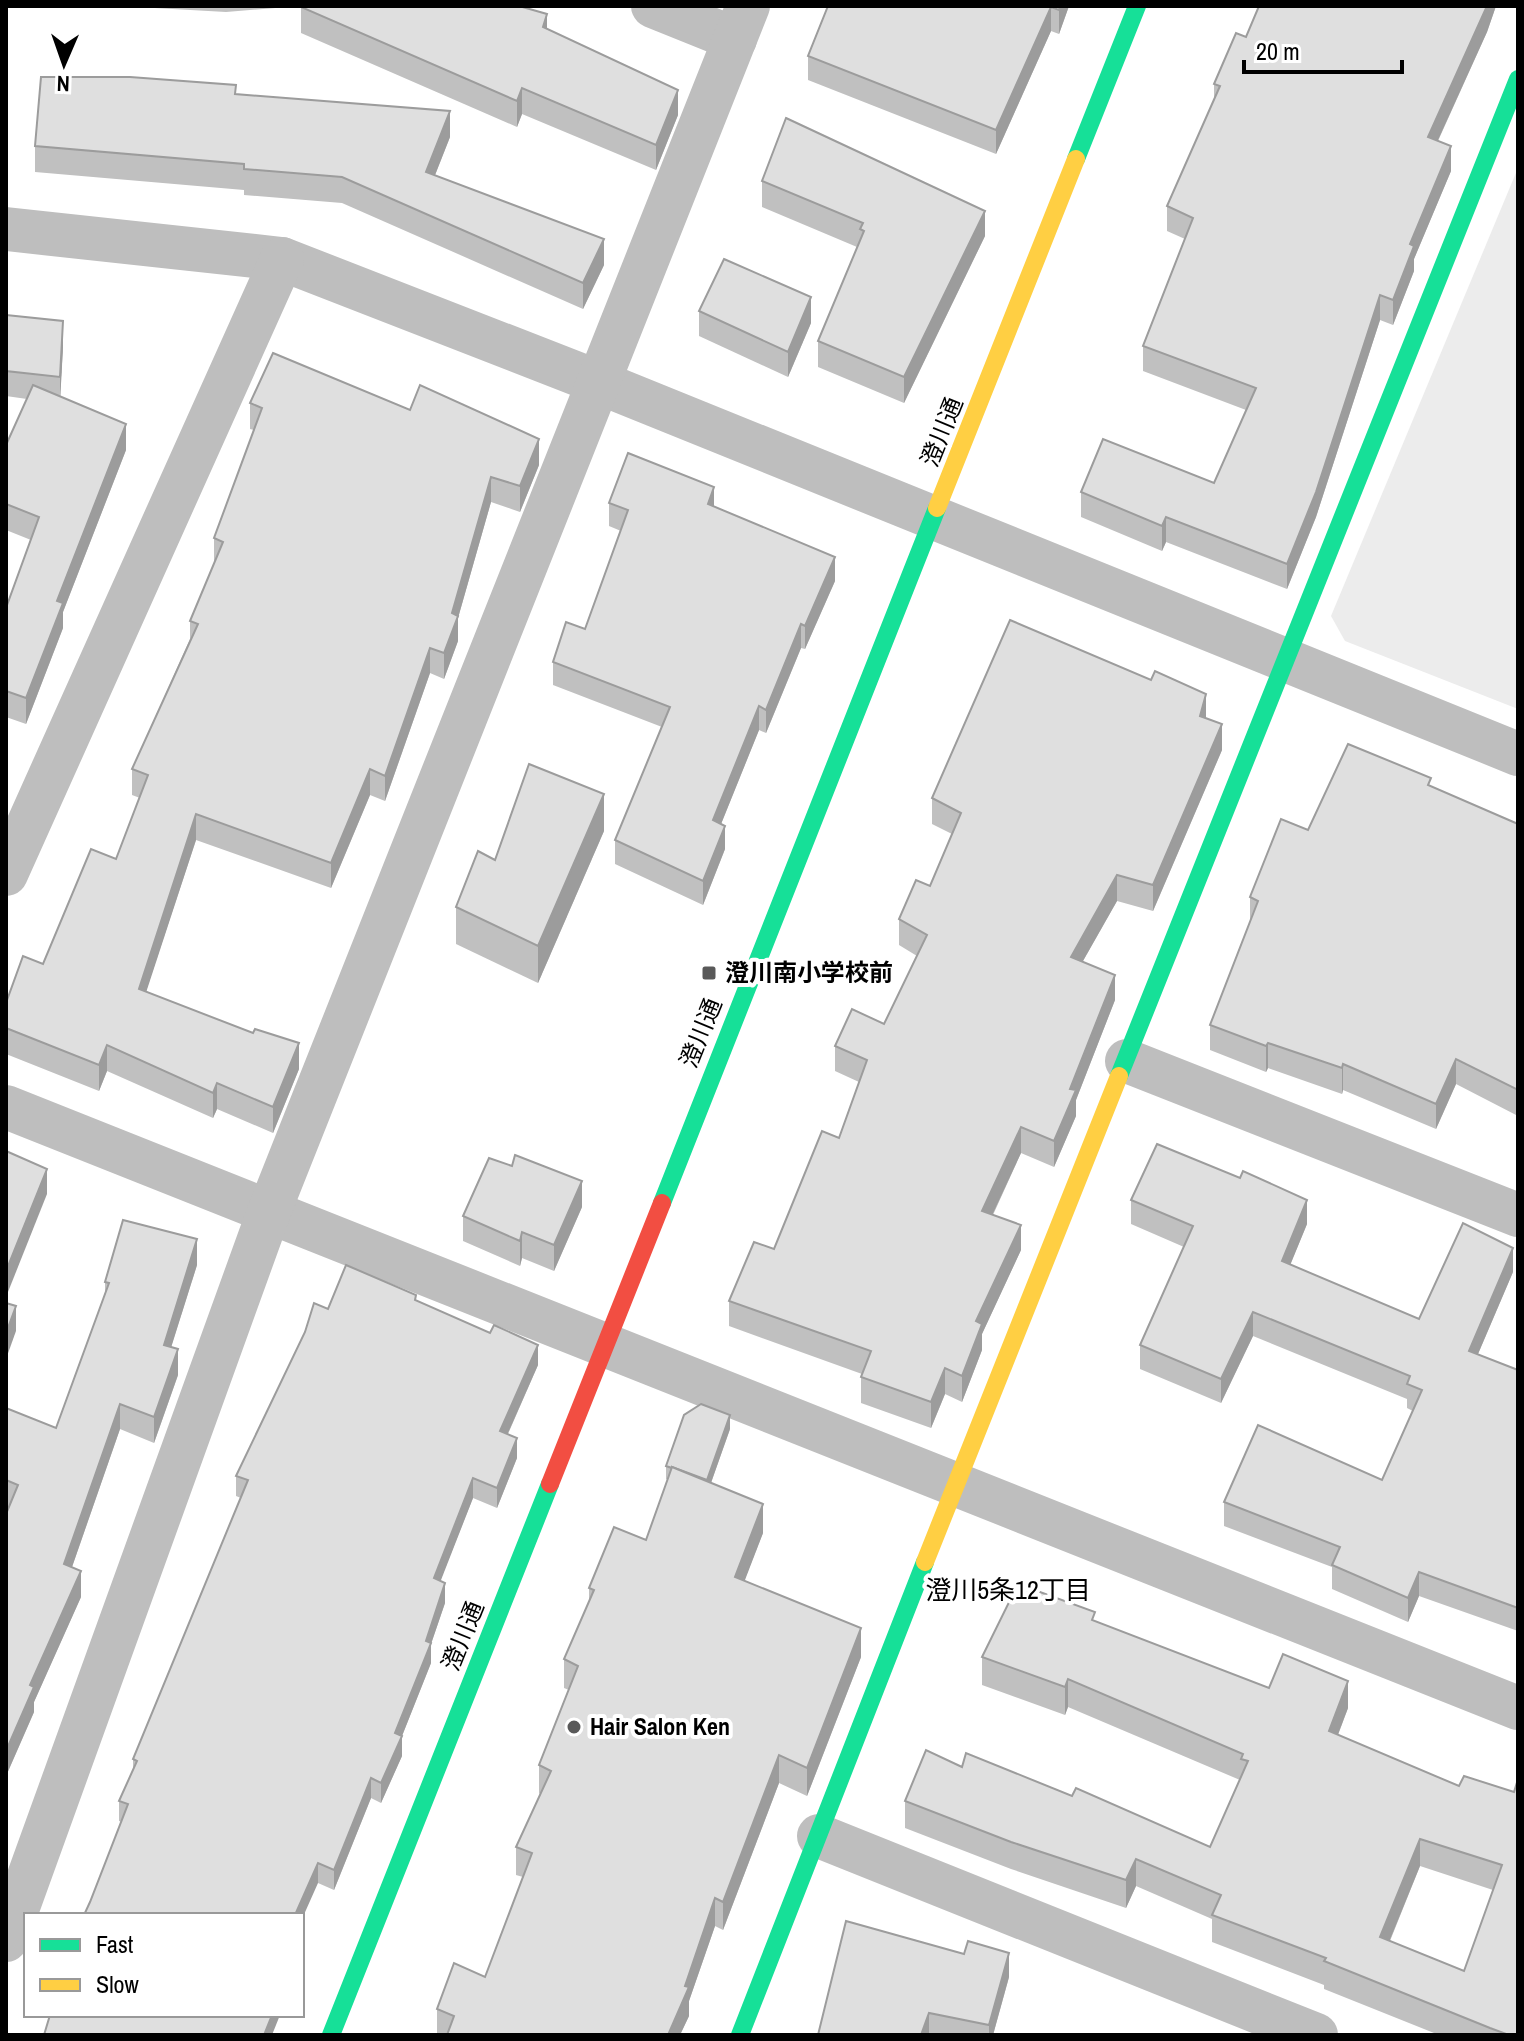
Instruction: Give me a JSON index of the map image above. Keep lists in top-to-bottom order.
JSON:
{
  "streets": {
    "street": ["澄川通"]
  },
  "districts": ["澄川5条12丁目"],
  "places": {
    "transit": ["澄川南小学校前"],
    "other": ["Hair Salon Ken"]
  },
  "legend": ["Fast", "Slow"],
  "scale_bar": "20 m",
  "north": "bottom"
}
